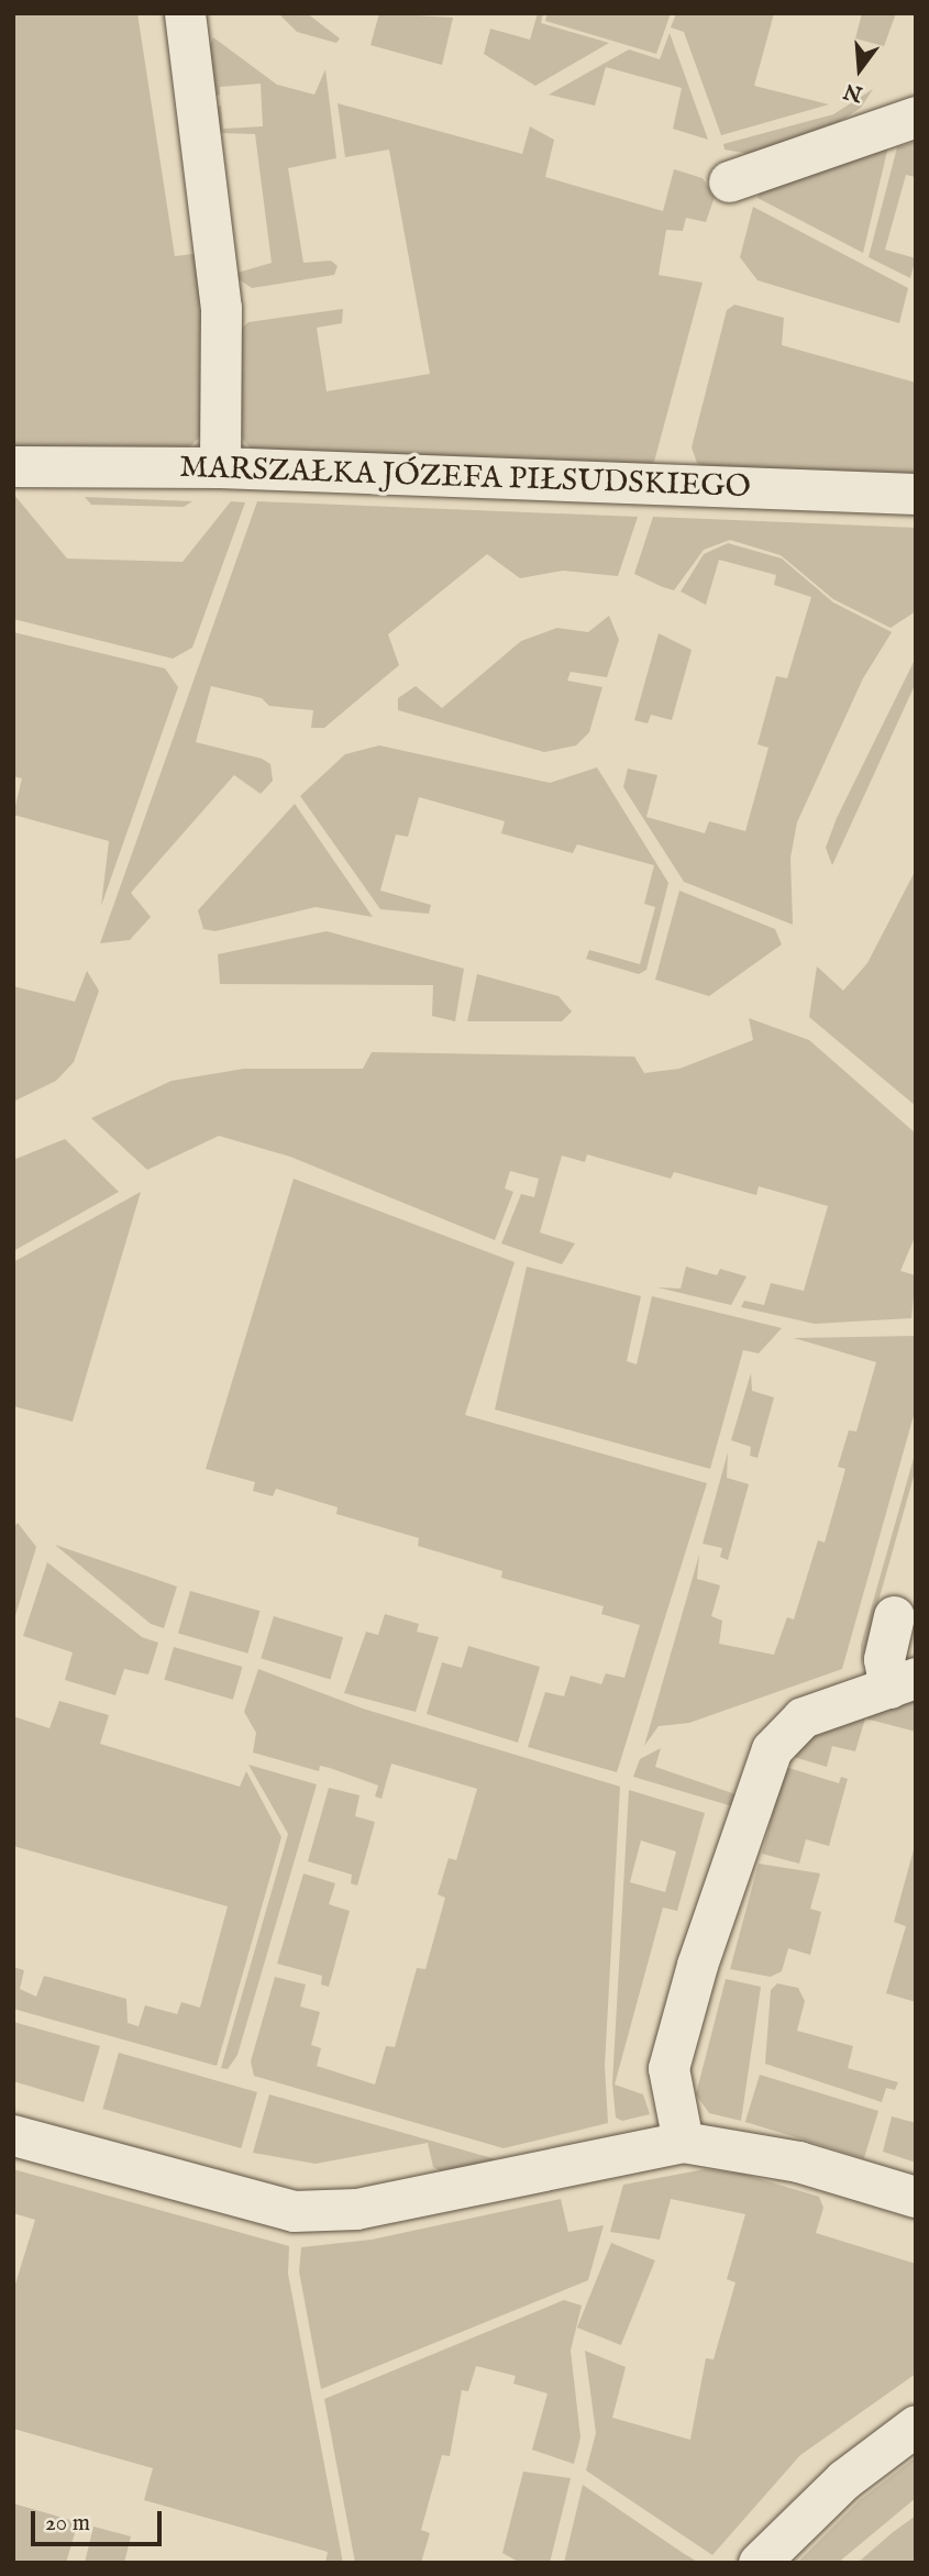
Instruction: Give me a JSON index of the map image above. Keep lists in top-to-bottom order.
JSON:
{
  "streets": {
    "street": ["MARSZAŁKA JÓZEFA PIŁSUDSKIEGO"]
  },
  "scale_bar": "20 m",
  "north": "bottom"
}
